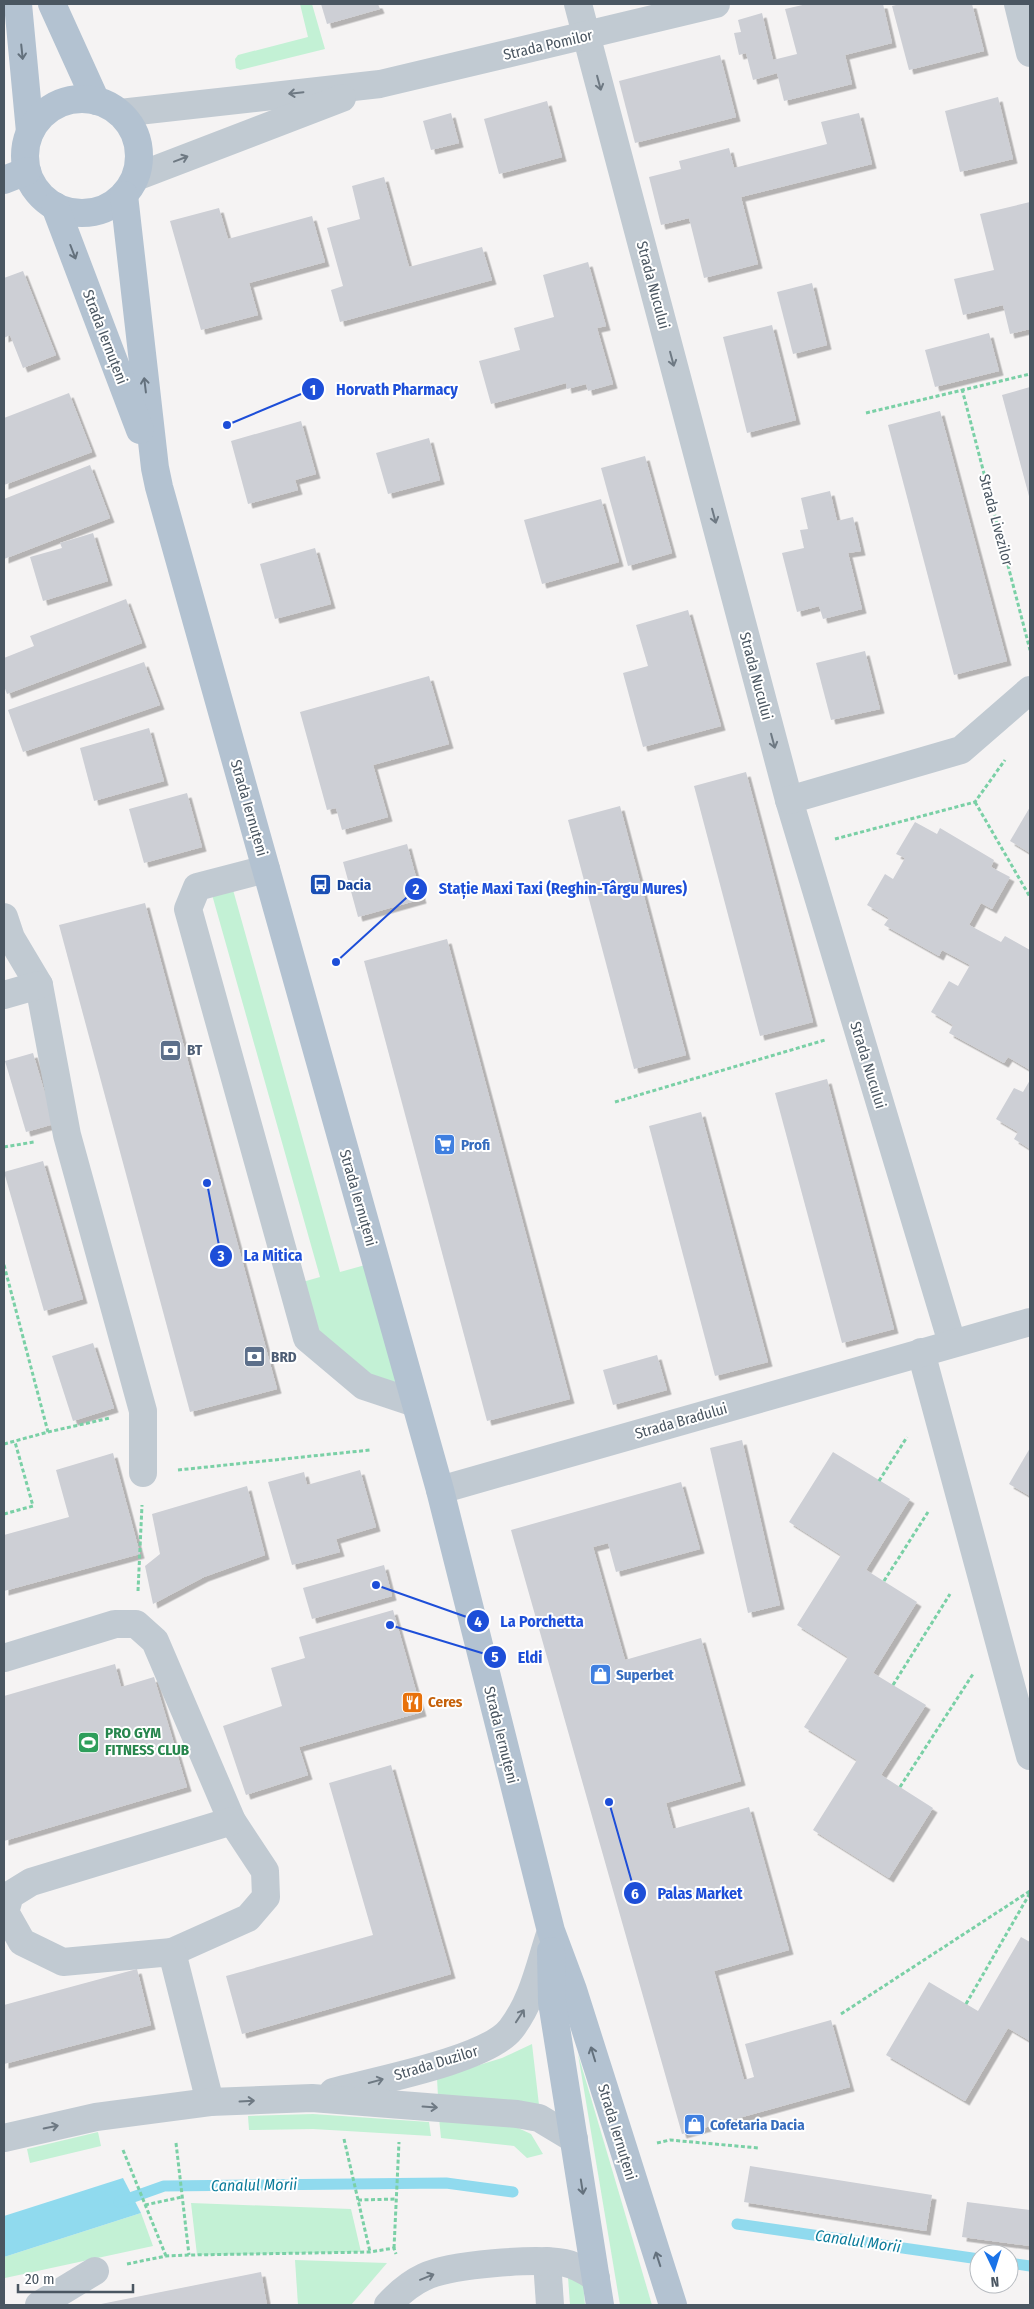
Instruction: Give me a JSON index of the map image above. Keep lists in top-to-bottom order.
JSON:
{
  "streets": {
    "main road": ["Strada Iernuțeni"],
    "street": [
      "Strada Pomilor",
      "Strada Nucului",
      "Strada Bradului",
      "Strada Duzilor"
    ],
    "path": ["Strada Livezilor"]
  },
  "crossings": [
    ["Strada Pomilor", "Strada Nucului"],
    ["Strada Pomilor", "Strada Iernuțeni"],
    ["Strada Nucului", "Strada Bradului"],
    ["Strada Iernuțeni", "Strada Bradului"],
    ["Strada Iernuțeni", "Strada Duzilor"]
  ],
  "one_way": ["Strada Nucului", "Strada Duzilor"],
  "water": ["Canalul Morii"],
  "places": {
    "other": [
      "Horvath Pharmacy",
      "Stație Maxi Taxi (Reghin-Târgu Mures)",
      "La Mitica",
      "La Porchetta",
      "Eldi",
      "Palas Market"
    ],
    "bus stop": ["Dacia"],
    "bank": ["BT", "BRD"],
    "supermarket": ["Profi"],
    "shop": ["Superbet", "Cofetaria Dacia"],
    "restaurant": ["Ceres"],
    "sports": ["PRO GYM FITNESS CLUB"]
  },
  "scale_bar": "20 m",
  "north": "bottom"
}
